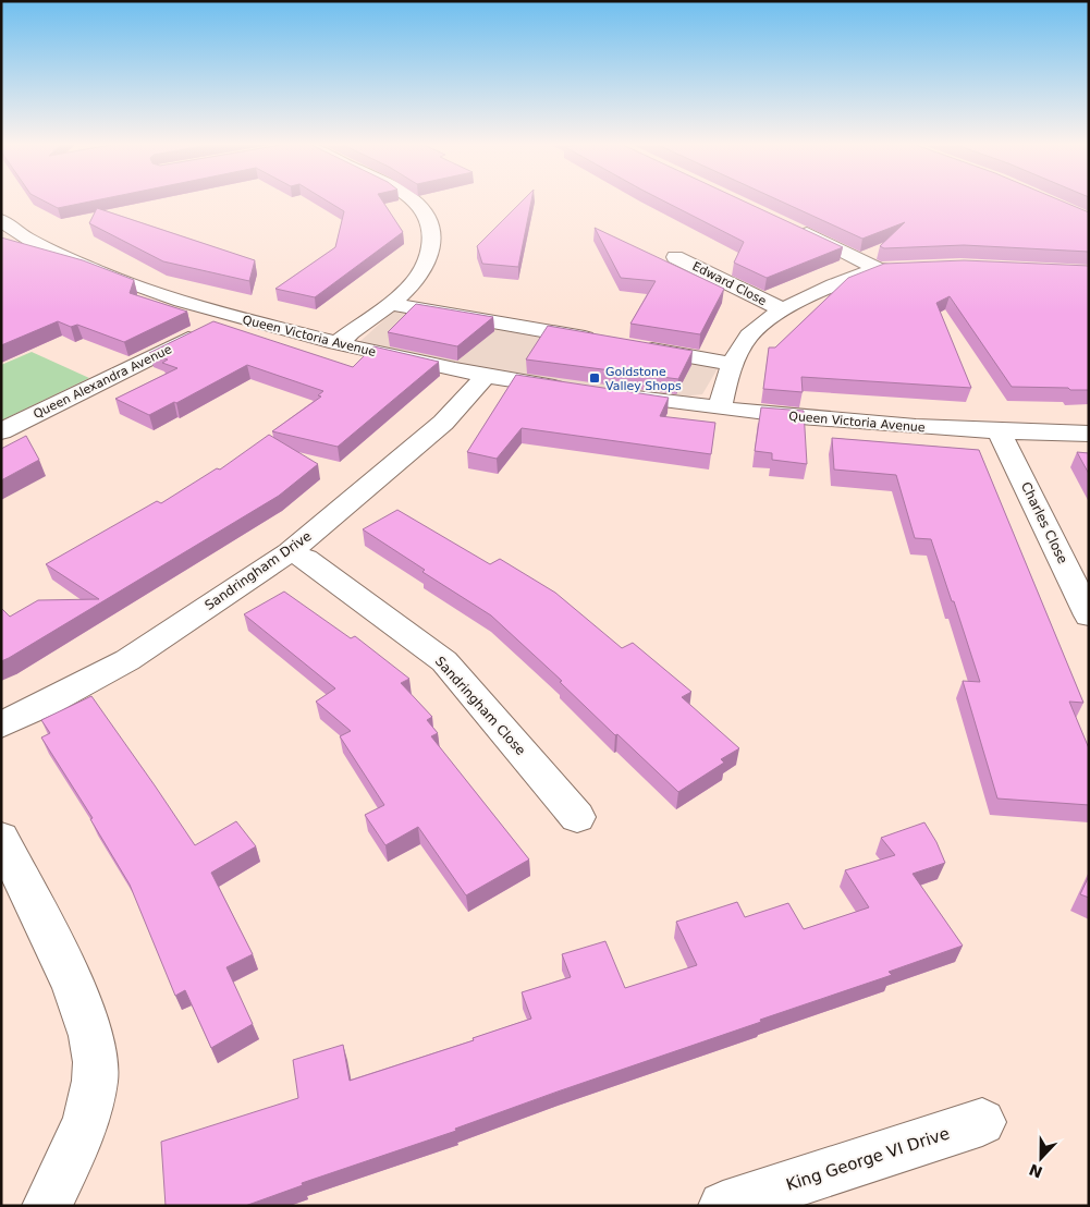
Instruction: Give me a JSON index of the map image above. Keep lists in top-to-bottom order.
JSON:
{
  "streets": {
    "street": [
      "Edward Close",
      "Queen Victoria Avenue",
      "Queen Alexandra Avenue",
      "Charles Close",
      "Sandringham Drive",
      "Sandringham Close",
      "King George VI Drive"
    ]
  },
  "crossings": [
    ["Queen Victoria Avenue", "Queen Alexandra Avenue"],
    ["Queen Victoria Avenue", "Charles Close"],
    ["Queen Victoria Avenue", "Sandringham Drive"],
    ["Sandringham Drive", "Sandringham Close"]
  ],
  "places": {
    "transit": ["Goldstone Valley Shops"]
  },
  "north": "bottom"
}
